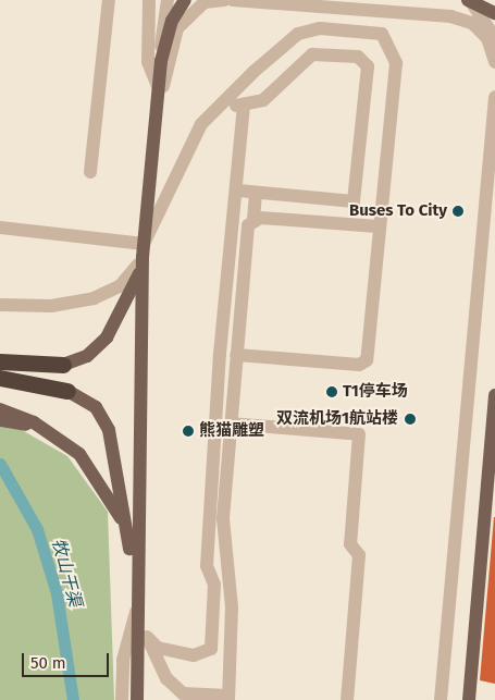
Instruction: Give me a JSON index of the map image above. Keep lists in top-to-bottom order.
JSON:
{
  "water": ["牧山干渠"],
  "places": [
    "Buses To City",
    "T1停车场",
    "双流机场1航站楼",
    "熊猫雕塑"
  ],
  "scale_bar": "50 m"
}
